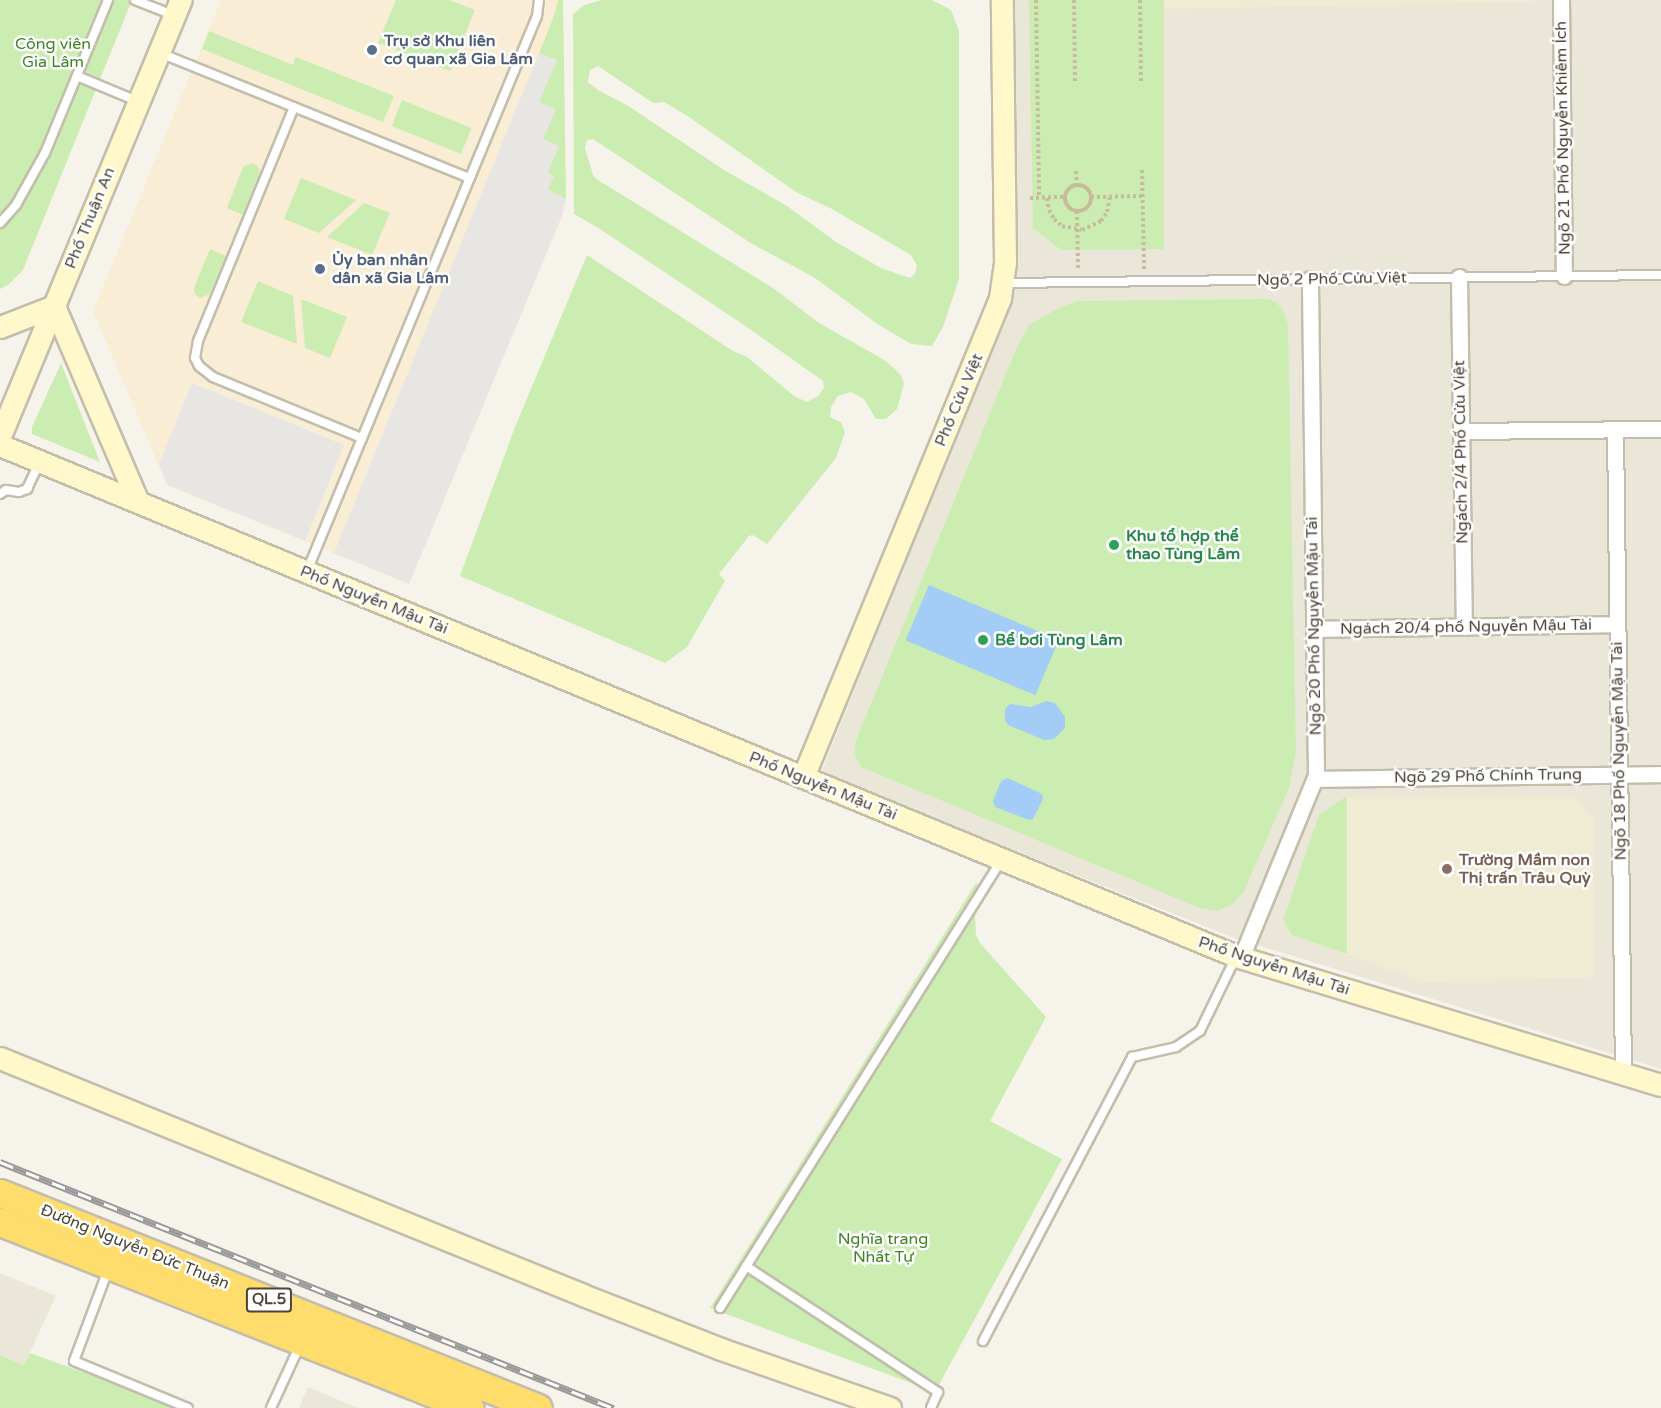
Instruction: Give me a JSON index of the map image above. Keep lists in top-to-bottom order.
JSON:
{
  "streets": {
    "highway": ["Đường Nguyễn Đức Thuận", "QL.5"],
    "street": [
      "Ngõ 21 Phố Nguyễn Khiêm Ích",
      "Phố Thuận An",
      "Phố Cửu Việt",
      "Ngách 2/4 Phố Cửu Việt",
      "Phố Nguyễn Mậu Tài",
      "Ngõ 20 Phố Nguyễn Mậu Tài",
      "Ngách 20/4 phố Nguyễn Mậu Tài",
      "Ngõ 18 Phố Nguyễn Mậu Tài",
      "Ngõ 29 Phố Chính Trung"
    ],
    "lane": ["Ngõ 2 Phố Cửu Việt"]
  },
  "crossings": [
    ["Ngõ 21 Phố Nguyễn Khiêm Ích", "Ngõ 2 Phố Cửu Việt"],
    ["Ngõ 2 Phố Cửu Việt", "Phố Cửu Việt"],
    ["Ngõ 2 Phố Cửu Việt", "Ngách 2/4 Phố Cửu Việt"],
    ["Ngõ 2 Phố Cửu Việt", "Ngõ 20 Phố Nguyễn Mậu Tài"],
    ["Phố Cửu Việt", "Phố Nguyễn Mậu Tài"],
    ["Ngách 2/4 Phố Cửu Việt", "Ngách 20/4 phố Nguyễn Mậu Tài"],
    ["Phố Nguyễn Mậu Tài", "Ngõ 20 Phố Nguyễn Mậu Tài"],
    ["Phố Nguyễn Mậu Tài", "Ngõ 18 Phố Nguyễn Mậu Tài"],
    ["Ngõ 20 Phố Nguyễn Mậu Tài", "Ngách 20/4 phố Nguyễn Mậu Tài"],
    ["Ngõ 20 Phố Nguyễn Mậu Tài", "Ngõ 29 Phố Chính Trung"],
    ["Ngách 20/4 phố Nguyễn Mậu Tài", "Ngõ 18 Phố Nguyễn Mậu Tài"],
    ["Ngõ 18 Phố Nguyễn Mậu Tài", "Ngõ 29 Phố Chính Trung"]
  ],
  "parks": ["Công viên Gia Lâm", "Nghĩa trang Nhất Tự"],
  "places": [
    "Trụ sở Khu liên cơ quan xã Gia Lâm",
    "Ủy ban nhân dân xã Gia Lâm",
    "Khu tổ hợp thể thao Tùng Lâm",
    "Bể bơi Tùng Lâm",
    "Trường Mầm non Thị trấn Trâu Quỳ"
  ]
}
